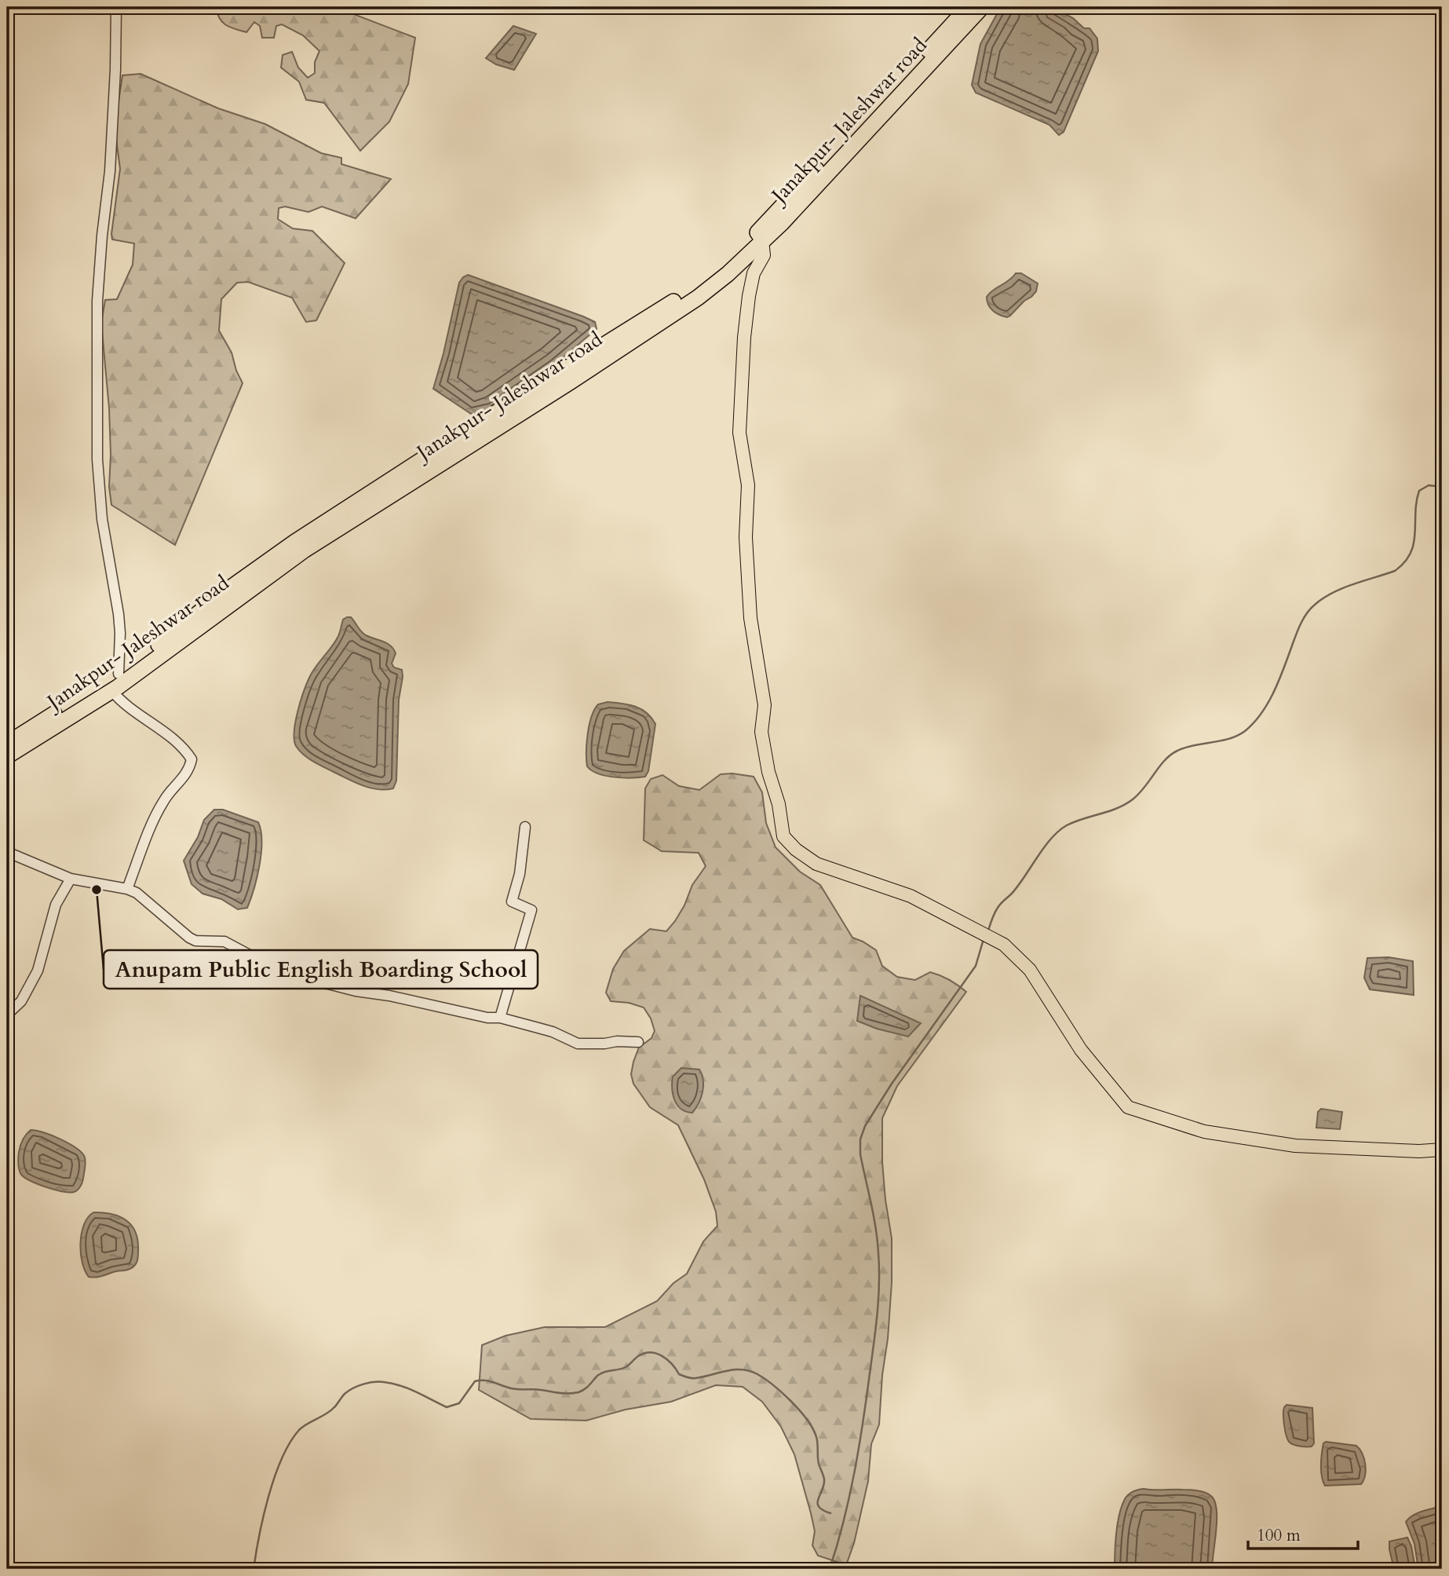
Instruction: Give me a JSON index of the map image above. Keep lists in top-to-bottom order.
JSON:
{
  "streets": {
    "highway": ["Janakpur- Jaleshwar road"]
  },
  "places": ["Anupam Public English Boarding School"],
  "scale_bar": "100 m"
}
